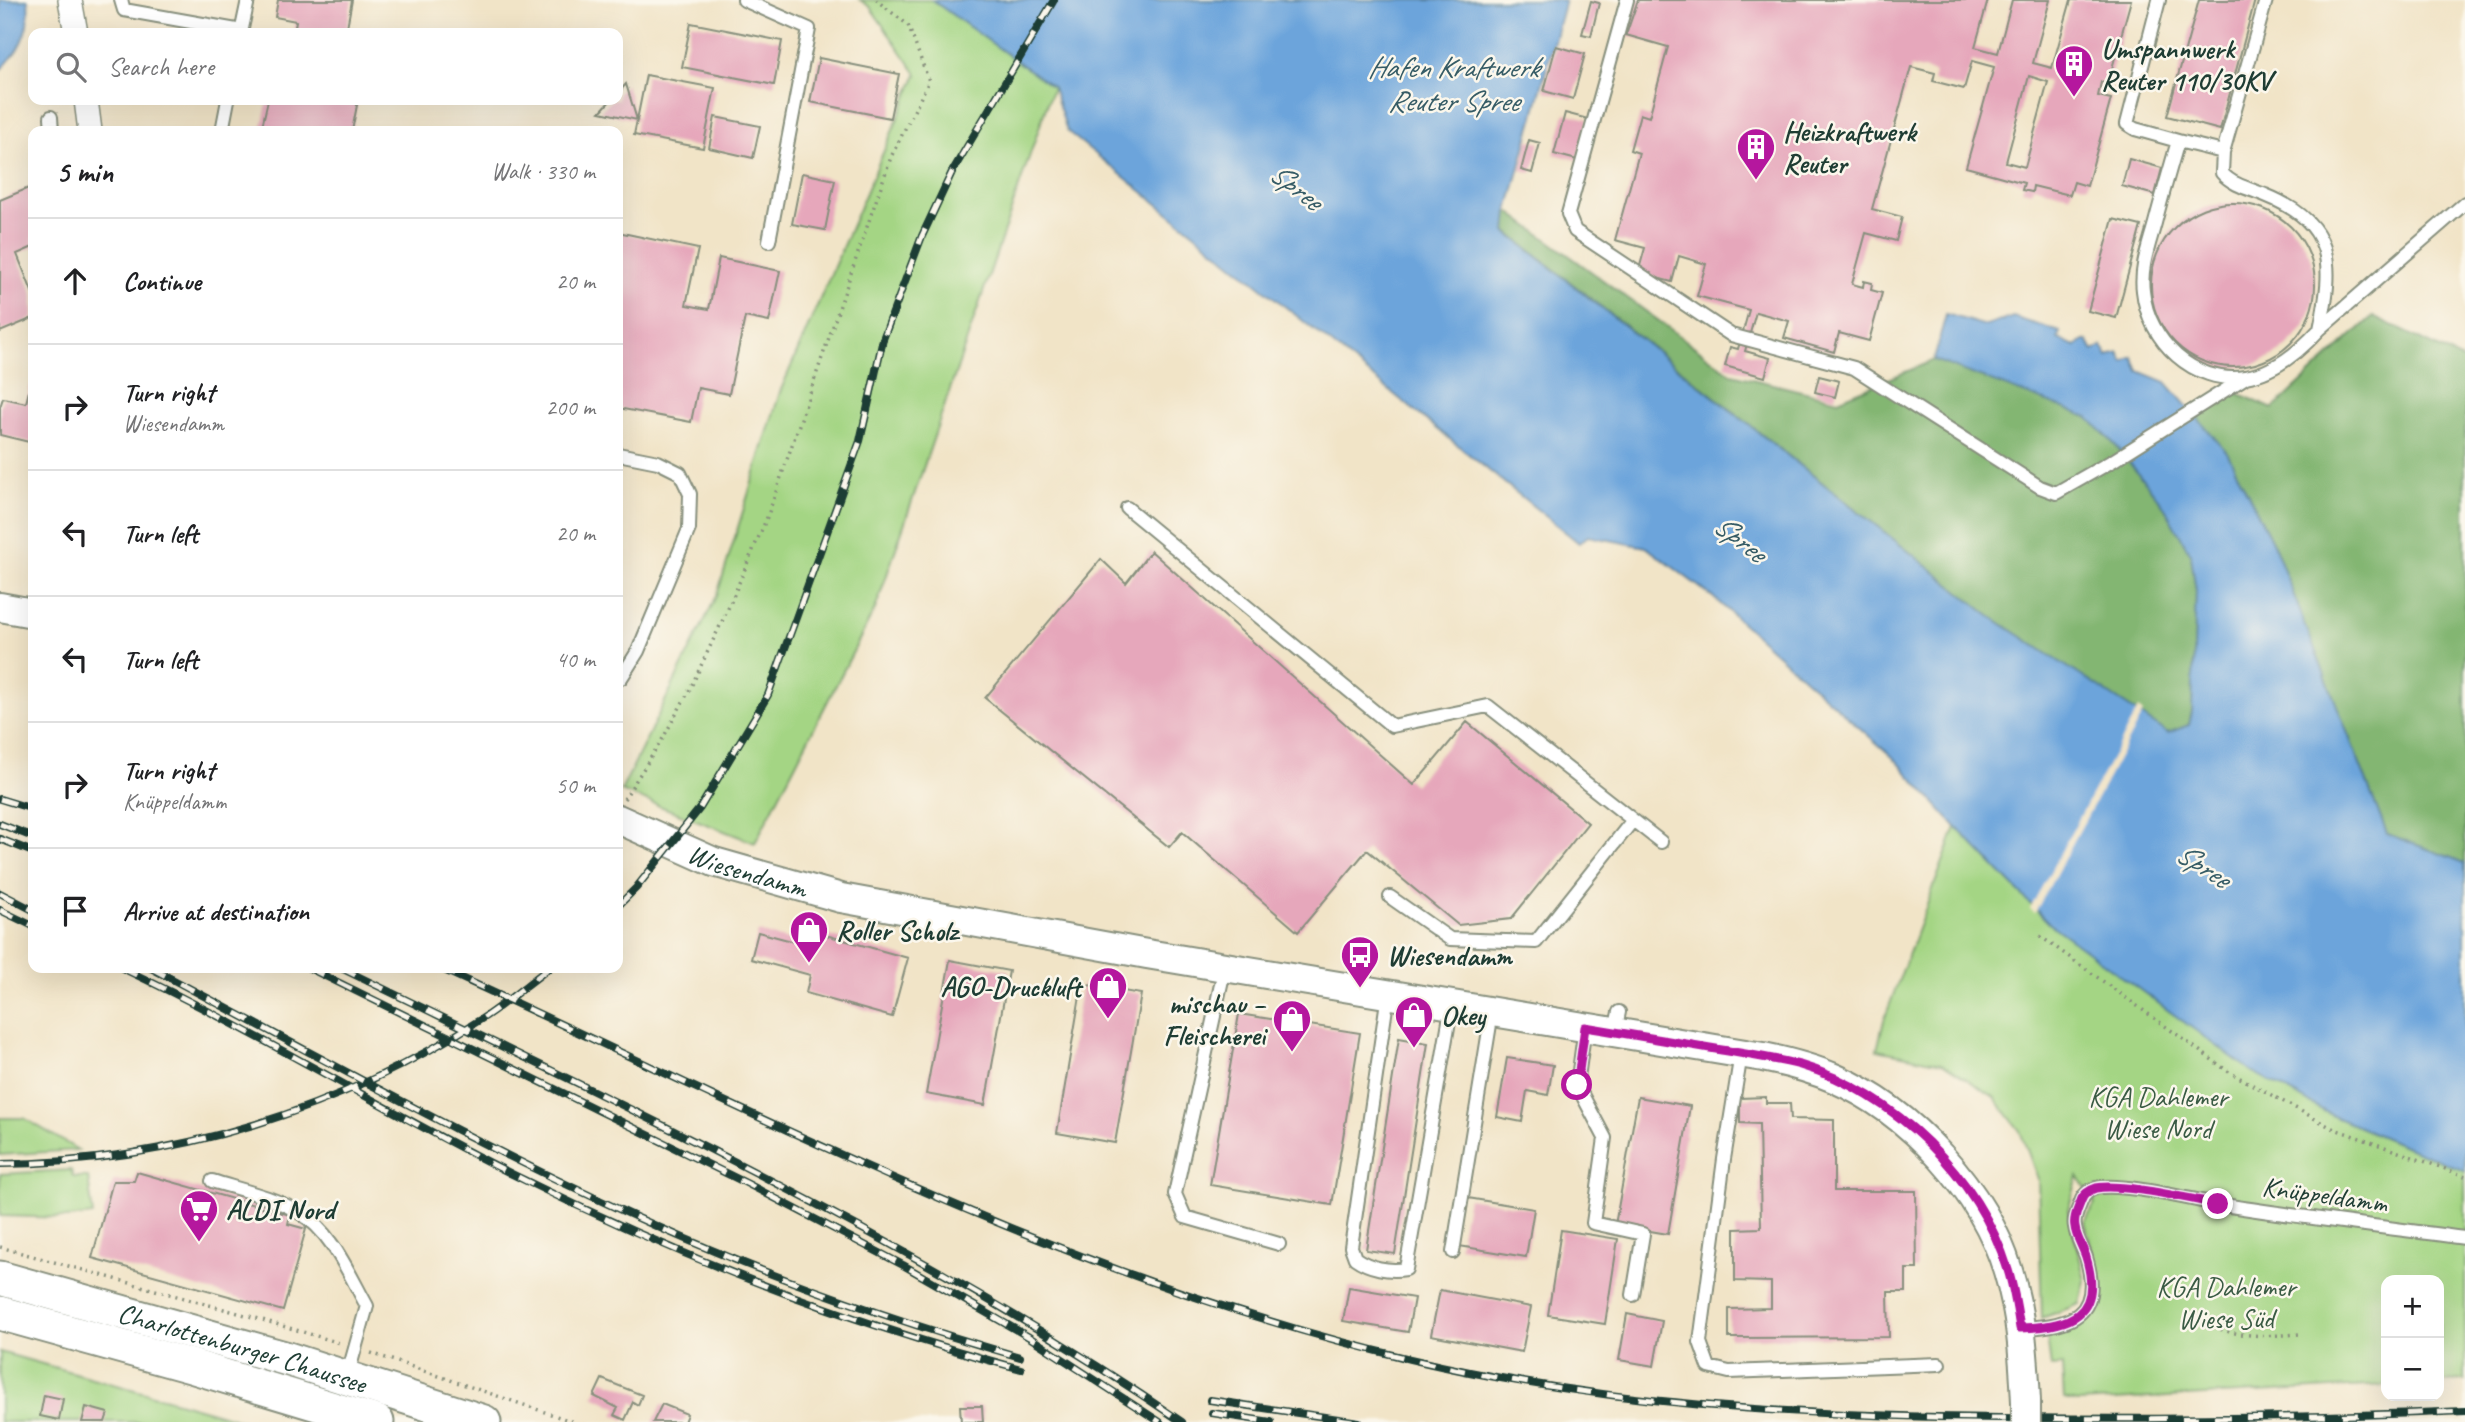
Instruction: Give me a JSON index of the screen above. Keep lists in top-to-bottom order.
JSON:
{
  "streets": {
    "main road": ["Charlottenburger Chaussee"],
    "street": ["Wiesendamm"],
    "lane": ["Knüppeldamm"]
  },
  "crossings": [
    ["Wiesendamm", "Knüppeldamm"]
  ],
  "water": ["Hafen Kraftwerk Reuter Spree", "Spree"],
  "parks": ["KGA Dahlemer Wiese Nord", "KGA Dahlemer Wiese Süd"],
  "places": {
    "building": ["Umspannwerk Reuter 110/30KV", "Heizkraftwerk Reuter"],
    "shop": [
      "Roller Scholz",
      "AGO-Druckluft",
      "Okey",
      "mischau – Fleischerei"
    ],
    "bus stop": ["Wiesendamm"],
    "supermarket": ["ALDI Nord"]
  },
  "page": {
    "search": "Search here",
    "heading": ["5 min", "Walk · 330 m"],
    "list": [
      ["Continue", "20 m"],
      ["Turn right", "Wiesendamm", "200 m"],
      ["Turn left", "20 m"],
      ["Turn left", "40 m"],
      ["Turn right", "Knüppeldamm", "50 m"],
      "Arrive at destination"
    ],
    "map_buttons": ["+", "−"]
  }
}
